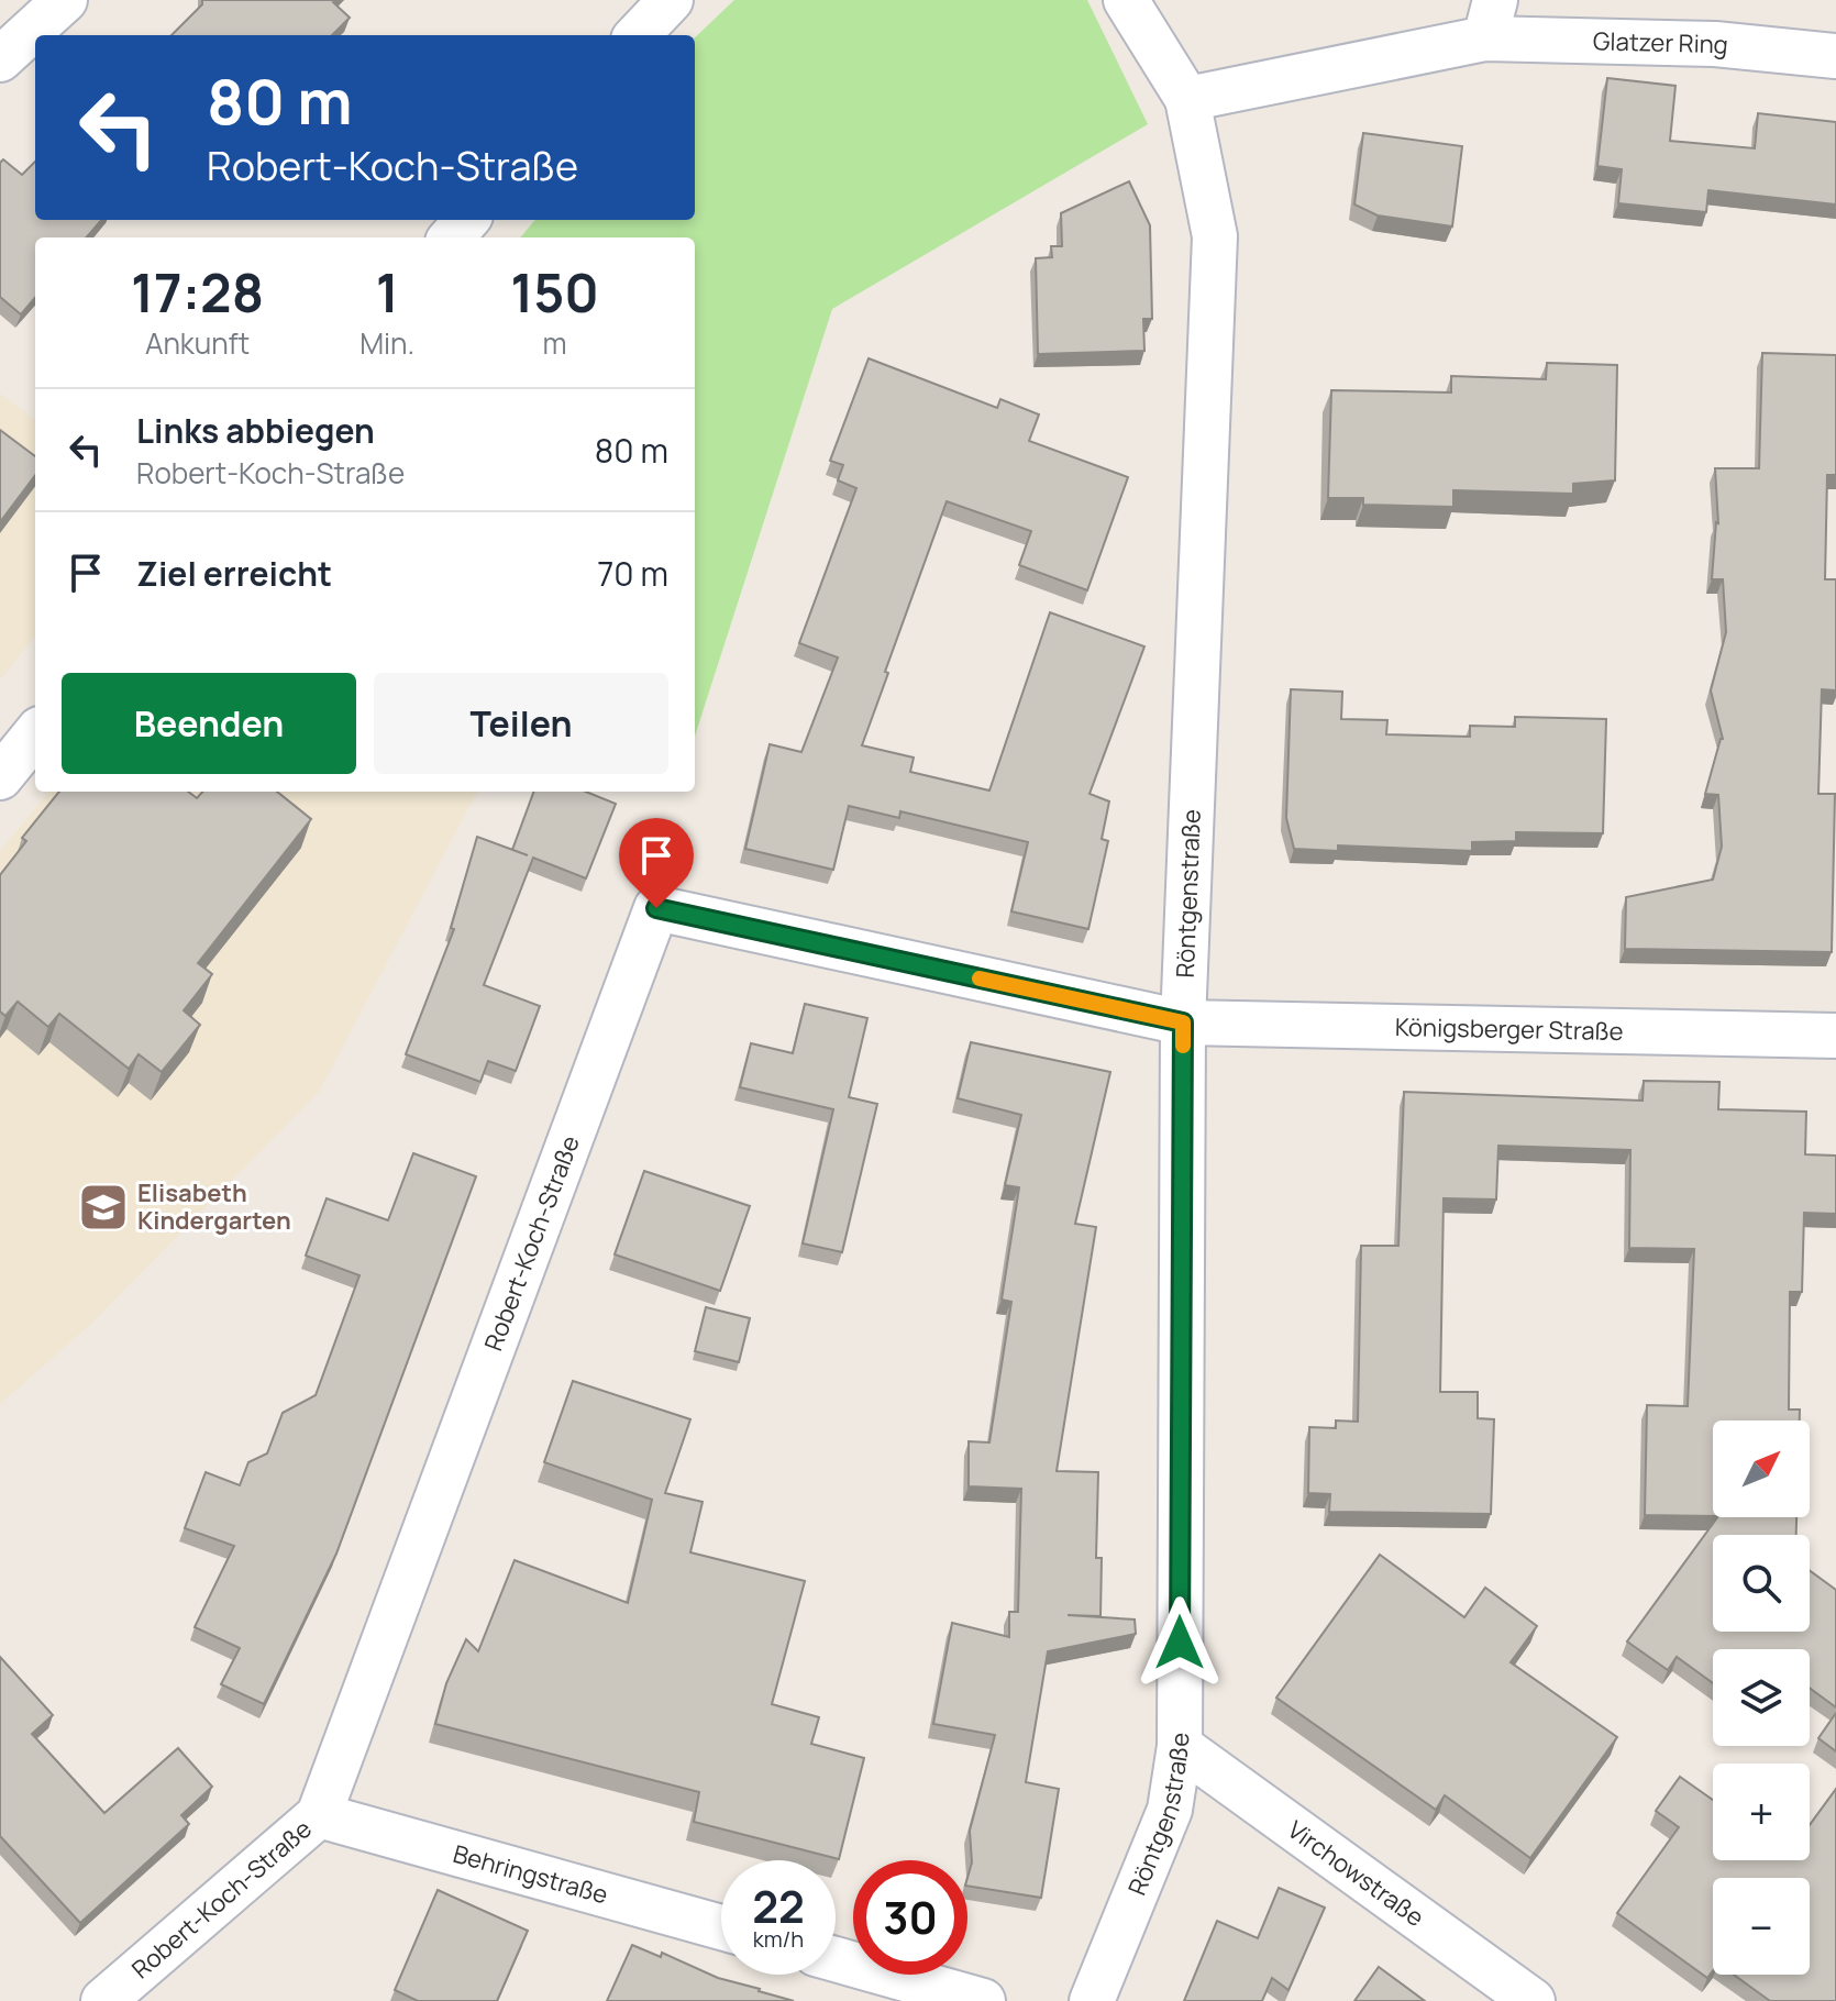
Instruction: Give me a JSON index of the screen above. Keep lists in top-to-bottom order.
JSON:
{
  "streets": {
    "street": [
      "Glatzer Ring",
      "Röntgenstraße",
      "Königsberger Straße",
      "Robert-Koch-Straße",
      "Virchowstraße",
      "Behringstraße"
    ]
  },
  "crossings": [
    ["Glatzer Ring", "Röntgenstraße"],
    ["Röntgenstraße", "Königsberger Straße"],
    ["Röntgenstraße", "Robert-Koch-Straße"],
    ["Röntgenstraße", "Virchowstraße"],
    ["Königsberger Straße", "Robert-Koch-Straße"],
    ["Robert-Koch-Straße", "Behringstraße"]
  ],
  "places": {
    "school or university": ["Elisabeth Kindergarten"]
  },
  "north": "top right",
  "page": {
    "turn": ["80 m", "Robert-Koch-Straße"],
    "eta": [
      "17:28",
      "Ankunft",
      "1",
      "Min.",
      "150",
      "m"
    ],
    "list": [
      {
        "name": "Links abbiegen",
        "note": "Robert-Koch-Straße",
        "value": "80 m"
      },
      {
        "name": "Ziel erreicht",
        "value": "70 m"
      }
    ],
    "buttons": ["Beenden", "Teilen"],
    "map_buttons": ["+", "−"],
    "speed": "22 km/h",
    "limit": "30"
  }
}
